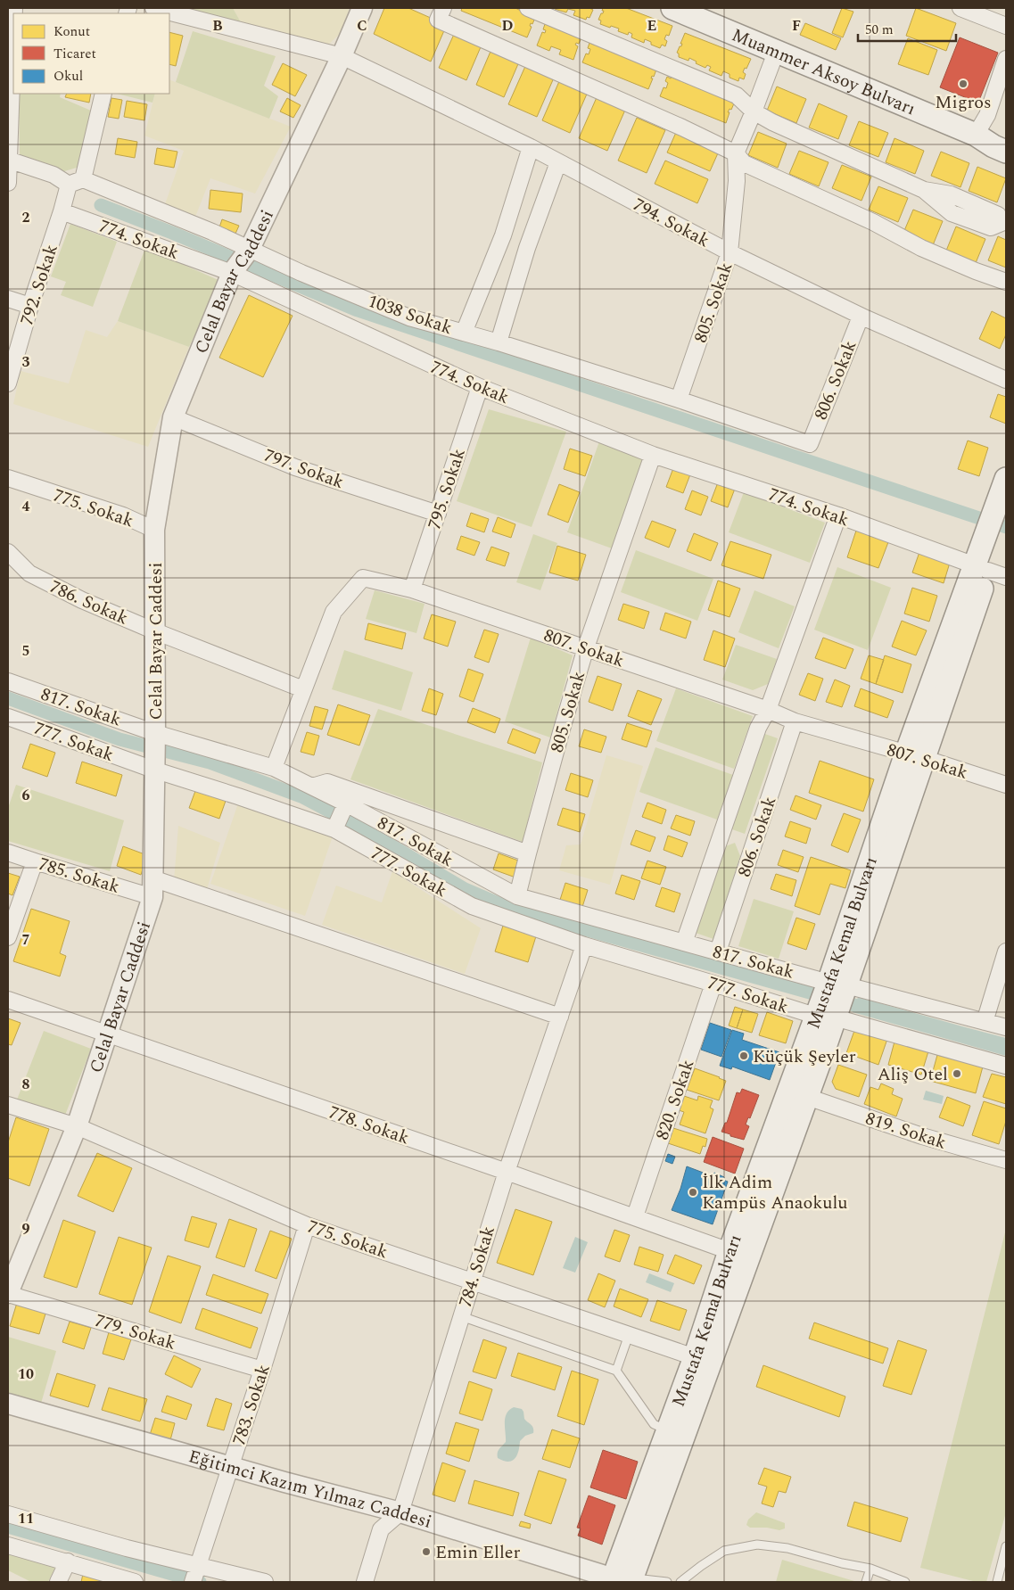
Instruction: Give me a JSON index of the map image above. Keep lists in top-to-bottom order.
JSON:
{
  "streets": {
    "main road": ["Muammer Aksoy Bulvarı", "Mustafa Kemal Bulvarı"],
    "street": [
      "794. Sokak",
      "774. Sokak",
      "Celal Bayar Caddesi",
      "792. Sokak",
      "805. Sokak",
      "1038 Sokak",
      "806. Sokak",
      "797. Sokak",
      "795. Sokak",
      "775. Sokak",
      "786. Sokak",
      "807. Sokak",
      "817. Sokak",
      "777. Sokak",
      "785. Sokak",
      "820. Sokak",
      "778. Sokak",
      "819. Sokak",
      "784. Sokak",
      "779. Sokak",
      "783. Sokak",
      "Eğitimci Kazım Yılmaz Caddesi"
    ]
  },
  "crossings": [
    ["Muammer Aksoy Bulvarı", "805. Sokak"],
    ["794. Sokak", "Celal Bayar Caddesi"],
    ["794. Sokak", "805. Sokak"],
    ["794. Sokak", "1038 Sokak"],
    ["794. Sokak", "806. Sokak"],
    ["774. Sokak", "Celal Bayar Caddesi"],
    ["774. Sokak", "792. Sokak"],
    ["774. Sokak", "805. Sokak"],
    ["774. Sokak", "795. Sokak"],
    ["774. Sokak", "Mustafa Kemal Bulvarı"],
    ["Celal Bayar Caddesi", "1038 Sokak"],
    ["Celal Bayar Caddesi", "797. Sokak"],
    ["Celal Bayar Caddesi", "775. Sokak"],
    ["Celal Bayar Caddesi", "786. Sokak"],
    ["Celal Bayar Caddesi", "817. Sokak"],
    ["Celal Bayar Caddesi", "777. Sokak"],
    ["Celal Bayar Caddesi", "785. Sokak"],
    ["Celal Bayar Caddesi", "778. Sokak"],
    ["Celal Bayar Caddesi", "779. Sokak"],
    ["805. Sokak", "806. Sokak"],
    ["805. Sokak", "807. Sokak"],
    ["805. Sokak", "817. Sokak"],
    ["806. Sokak", "807. Sokak"],
    ["806. Sokak", "817. Sokak"],
    ["797. Sokak", "795. Sokak"],
    ["795. Sokak", "807. Sokak"],
    ["775. Sokak", "Mustafa Kemal Bulvarı"],
    ["775. Sokak", "784. Sokak"],
    ["775. Sokak", "783. Sokak"],
    ["786. Sokak", "807. Sokak"],
    ["807. Sokak", "817. Sokak"],
    ["807. Sokak", "Mustafa Kemal Bulvarı"],
    ["817. Sokak", "Mustafa Kemal Bulvarı"],
    ["777. Sokak", "Mustafa Kemal Bulvarı"],
    ["777. Sokak", "820. Sokak"],
    ["777. Sokak", "784. Sokak"],
    ["785. Sokak", "784. Sokak"],
    ["Mustafa Kemal Bulvarı", "778. Sokak"],
    ["Mustafa Kemal Bulvarı", "819. Sokak"],
    ["Mustafa Kemal Bulvarı", "Eğitimci Kazım Yılmaz Caddesi"],
    ["820. Sokak", "778. Sokak"],
    ["778. Sokak", "784. Sokak"],
    ["784. Sokak", "Eğitimci Kazım Yılmaz Caddesi"],
    ["779. Sokak", "783. Sokak"],
    ["783. Sokak", "Eğitimci Kazım Yılmaz Caddesi"]
  ],
  "places": [
    "Migros",
    "Küçük Şeyler",
    "Aliş Otel",
    "İlk Adim Kampüs Anaokulu",
    "Emin Eller"
  ],
  "legend": ["Konut", "Ticaret", "Okul"],
  "scale_bar": "50 m",
  "grid": {
    "columns": [
      "B",
      "C",
      "D",
      "E",
      "F"
    ],
    "rows": [
      "2",
      "3",
      "4",
      "5",
      "6",
      "7",
      "8",
      "9",
      "10",
      "11"
    ]
  }
}
